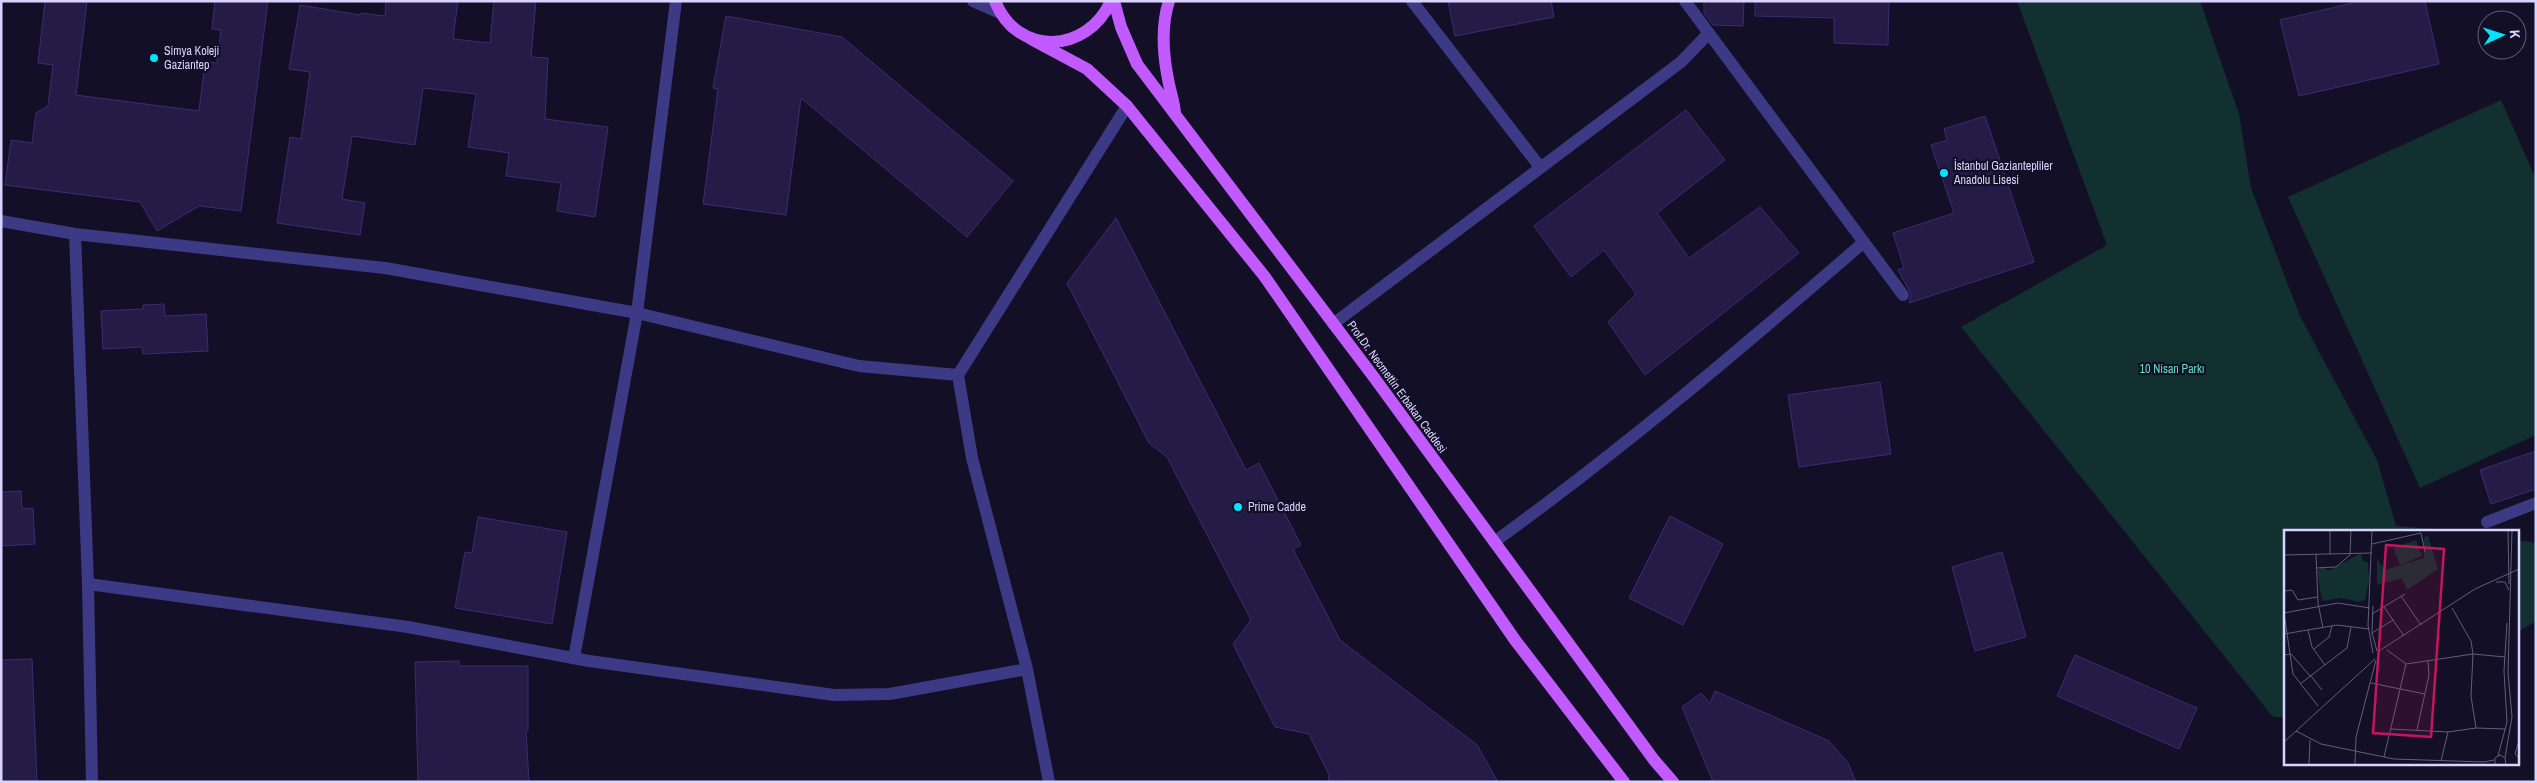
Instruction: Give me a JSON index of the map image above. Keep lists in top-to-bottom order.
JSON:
{
  "streets": {
    "main road": ["Prof.Dr. Necmettin Erbakan Caddesi"]
  },
  "parks": ["10 Nisan Parkı"],
  "places": ["Simya Koleji Gaziantep", "İstanbul Gaziantepliler Anadolu Lisesi", "Prime Cadde"],
  "north": "right"
}
